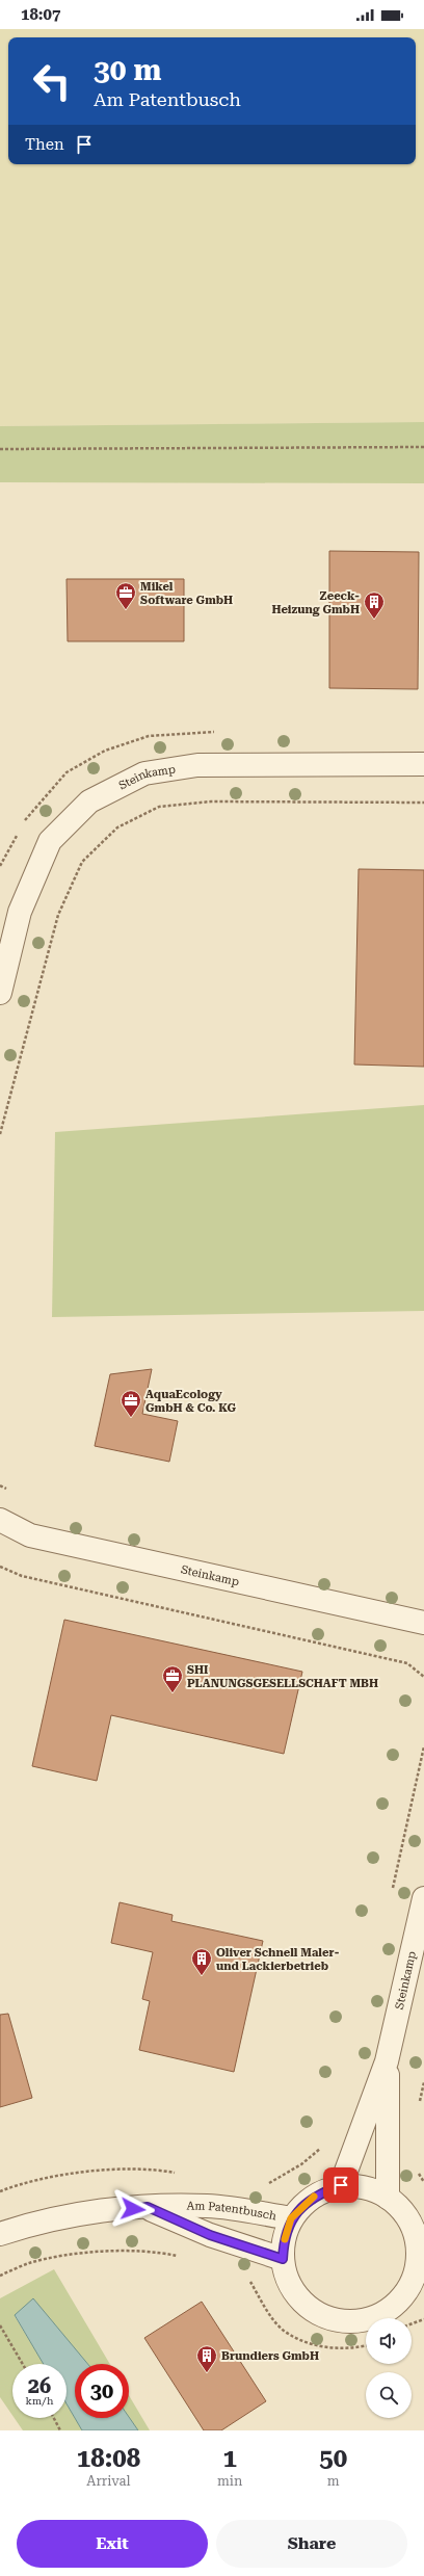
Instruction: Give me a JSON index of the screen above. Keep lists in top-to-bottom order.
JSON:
{
  "streets": {
    "street": ["Steinkamp", "Am Patentbusch"]
  },
  "crossings": [
    ["Steinkamp", "Am Patentbusch"]
  ],
  "places": {
    "office": ["Mikel Software GmbH", "AquaEcology GmbH & Co. KG", "SHI PLANUNGSGESELLSCHAFT MBH"],
    "building": ["Zeeck- Heizung GmbH", "Oliver Schnell Maler- und Lackierbetrieb", "Brundiers GmbH"]
  },
  "page": {
    "status": "18:07",
    "turn": ["30 m", "Am Patentbusch"],
    "then": "Then",
    "speed": "26 km/h",
    "limit": "30",
    "eta": [
      "18:08",
      "Arrival",
      "1",
      "min",
      "50",
      "m"
    ],
    "buttons": ["Exit", "Share"]
  }
}
